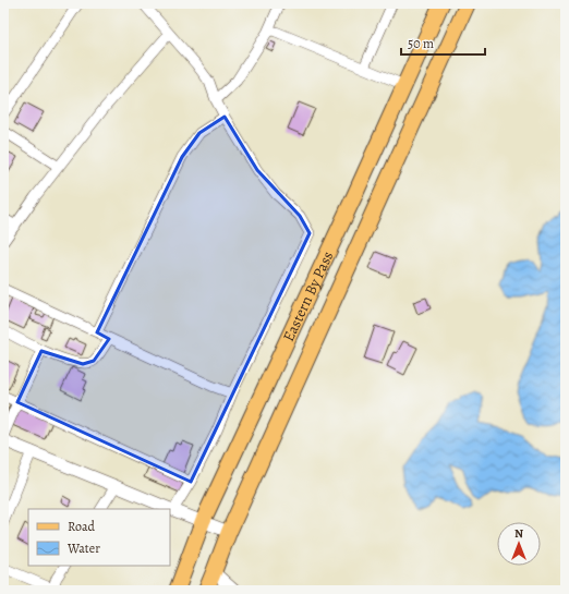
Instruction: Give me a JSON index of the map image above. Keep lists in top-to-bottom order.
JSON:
{
  "streets": {
    "main road": ["Eastern By Pass"]
  },
  "legend": ["Road", "Water"],
  "scale_bar": "50 m",
  "north": "top"
}
